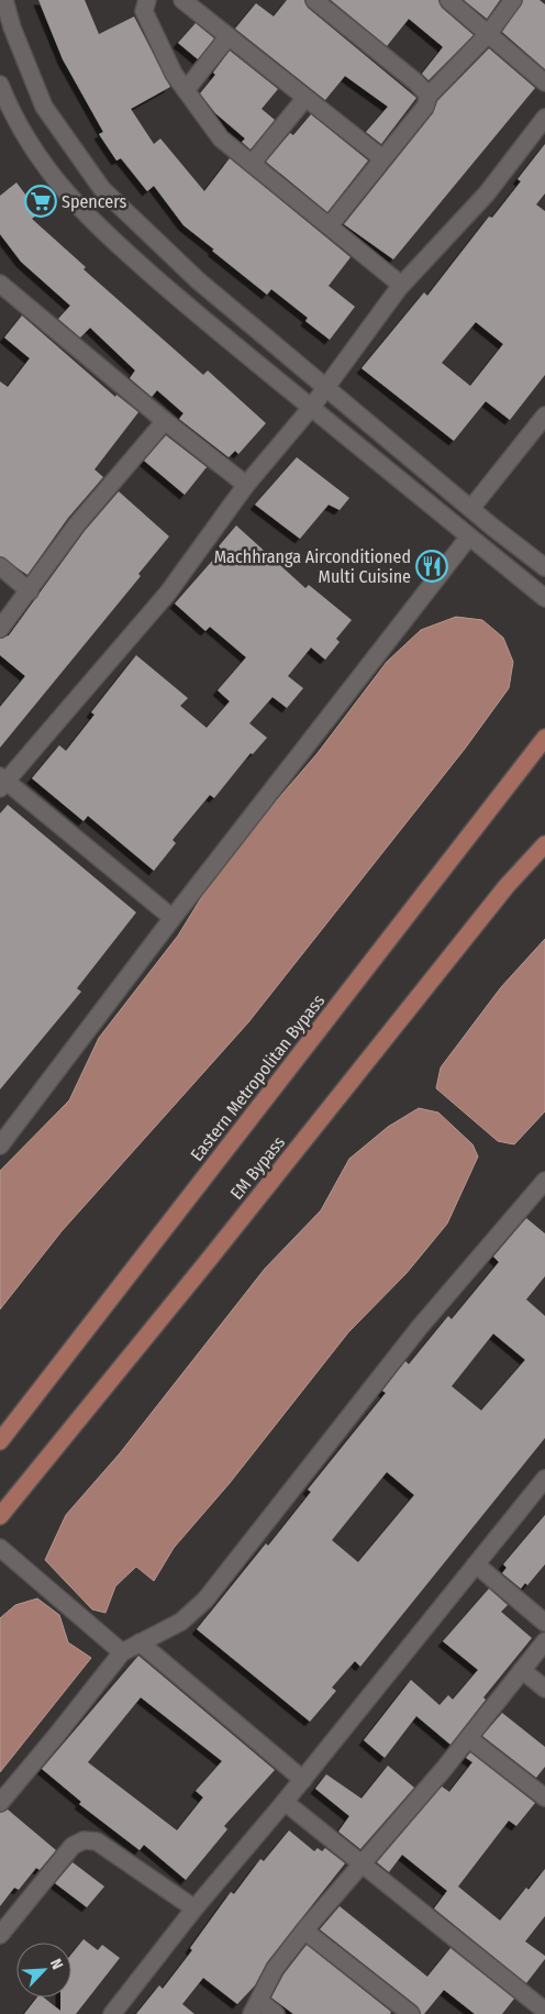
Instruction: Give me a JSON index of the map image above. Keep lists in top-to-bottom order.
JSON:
{
  "streets": {
    "main road": ["Eastern Metropolitan Bypass", "EM Bypass"]
  },
  "places": {
    "supermarket": ["Spencers"],
    "restaurant": ["Machhranga Airconditioned Multi Cuisine"]
  },
  "north": "top right"
}
